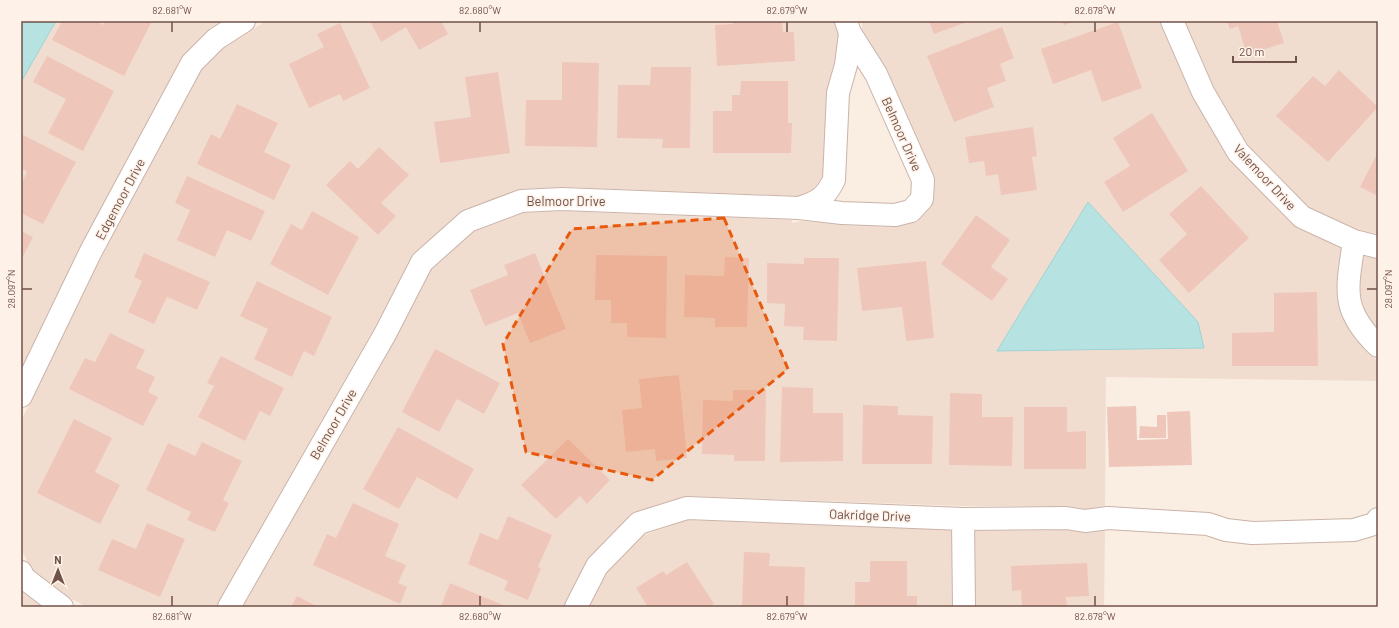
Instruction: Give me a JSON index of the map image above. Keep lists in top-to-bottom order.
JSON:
{
  "streets": {
    "street": [
      "Belmoor Drive",
      "Valemoor Drive",
      "Edgemoor Drive",
      "Oakridge Drive"
    ]
  },
  "scale_bar": "20 m",
  "north": "top",
  "coordinates": [
    "82.681°W",
    "82.680°W",
    "82.679°W",
    "82.678°W",
    "28.097°N"
  ]
}
